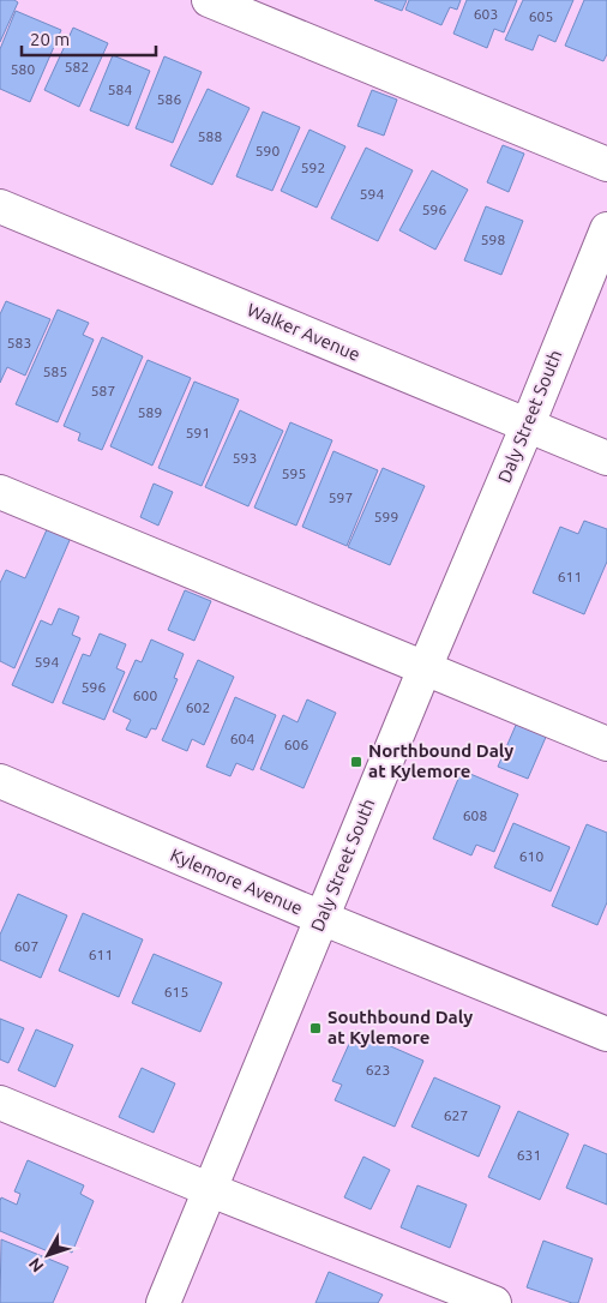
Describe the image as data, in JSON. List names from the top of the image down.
{
  "streets": {
    "street": ["Walker Avenue", "Daly Street South", "Kylemore Avenue"]
  },
  "crossings": [
    ["Walker Avenue", "Daly Street South"],
    ["Daly Street South", "Kylemore Avenue"]
  ],
  "places": {
    "transit": ["Northbound Daly at Kylemore", "Southbound Daly at Kylemore"]
  },
  "house_numbers": [
    "603",
    "605",
    "582",
    "580",
    "584",
    "586",
    "588",
    "590",
    "592",
    "594",
    "596",
    "598",
    "583",
    "585",
    "587",
    "589",
    "591",
    "593",
    "595",
    "597",
    "599",
    "611",
    "594",
    "596",
    "600",
    "602",
    "604",
    "606",
    "608",
    "610",
    "607",
    "611",
    "615",
    "623",
    "627",
    "631"
  ],
  "scale_bar": "20 m",
  "north": "bottom left"
}
